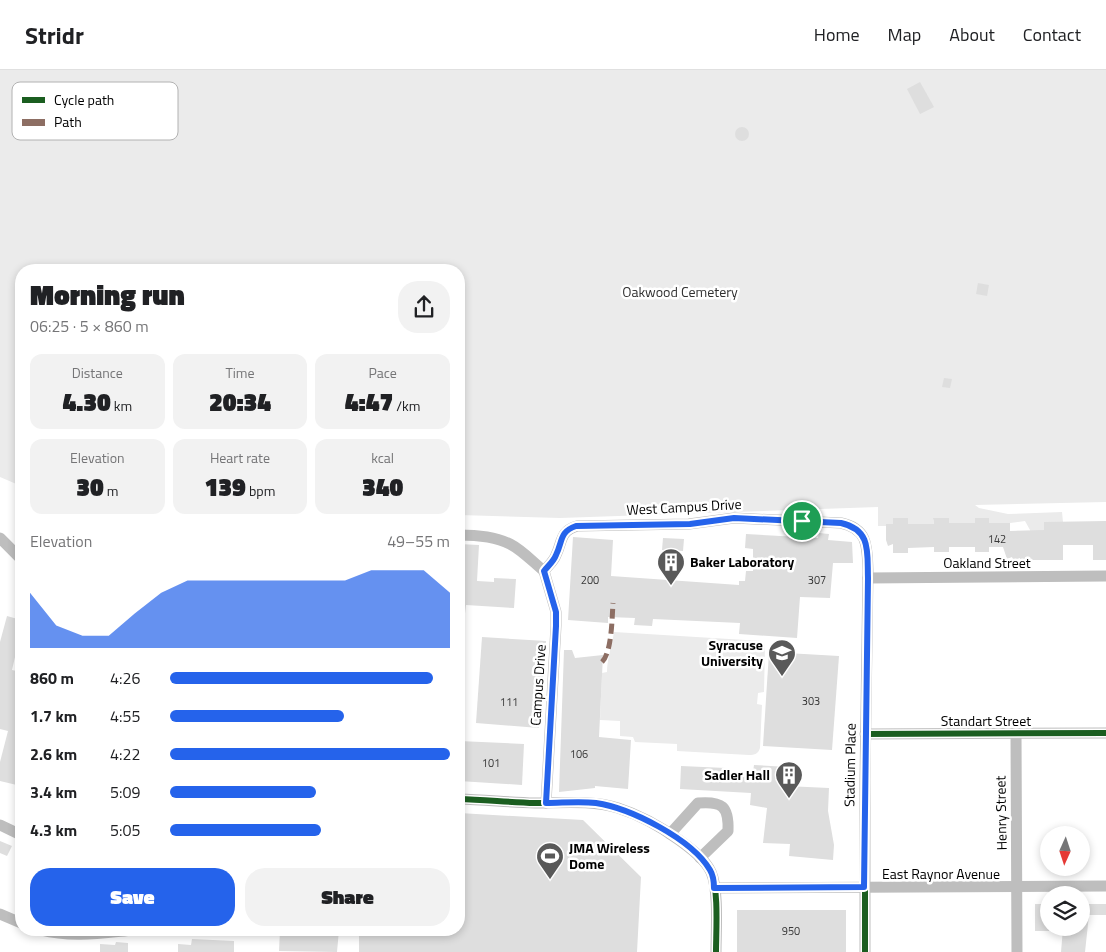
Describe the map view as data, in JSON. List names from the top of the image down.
{
  "streets": {
    "street": [
      "West Campus Drive",
      "Oakland Street",
      "Campus Drive",
      "Standart Street",
      "Stadium Place",
      "Henry Street",
      "East Raynor Avenue"
    ]
  },
  "crossings": [
    ["West Campus Drive", "Oakland Street"],
    ["West Campus Drive", "Campus Drive"],
    ["West Campus Drive", "Stadium Place"],
    ["Oakland Street", "Stadium Place"],
    ["Standart Street", "Stadium Place"],
    ["Standart Street", "Henry Street"],
    ["Stadium Place", "East Raynor Avenue"],
    ["Henry Street", "East Raynor Avenue"]
  ],
  "parks": ["Oakwood Cemetery"],
  "places": {
    "building": ["Baker Laboratory", "Sadler Hall"],
    "school or university": ["Syracuse University"],
    "sports": ["JMA Wireless Dome"]
  },
  "house_numbers": [
    "142",
    "200",
    "307",
    "303",
    "111",
    "106",
    "101",
    "950"
  ],
  "legend": ["Cycle path", "Path"],
  "north": "bottom",
  "page": {
    "header": "Stridr",
    "nav": [
      "Home",
      "Map",
      "About",
      "Contact"
    ],
    "heading": ["Morning run", "06:25 · 5 × 860 m"],
    "stats": [
      ["Distance", "4.30 km"],
      ["Time", "20:34"],
      ["Pace", "4:47 /km"],
      ["Elevation", "30 m"],
      ["Heart rate", "139 bpm"],
      ["kcal", "340"]
    ],
    "chart": ["Elevation", "49–55 m"],
    "list": [
      {
        "name": "860 m",
        "note": "4:26"
      },
      {
        "name": "1.7 km",
        "note": "4:55"
      },
      {
        "name": "2.6 km",
        "note": "4:22"
      },
      {
        "name": "3.4 km",
        "note": "5:09"
      },
      {
        "name": "4.3 km",
        "note": "5:05"
      }
    ],
    "buttons": ["Save", "Share"]
  }
}
